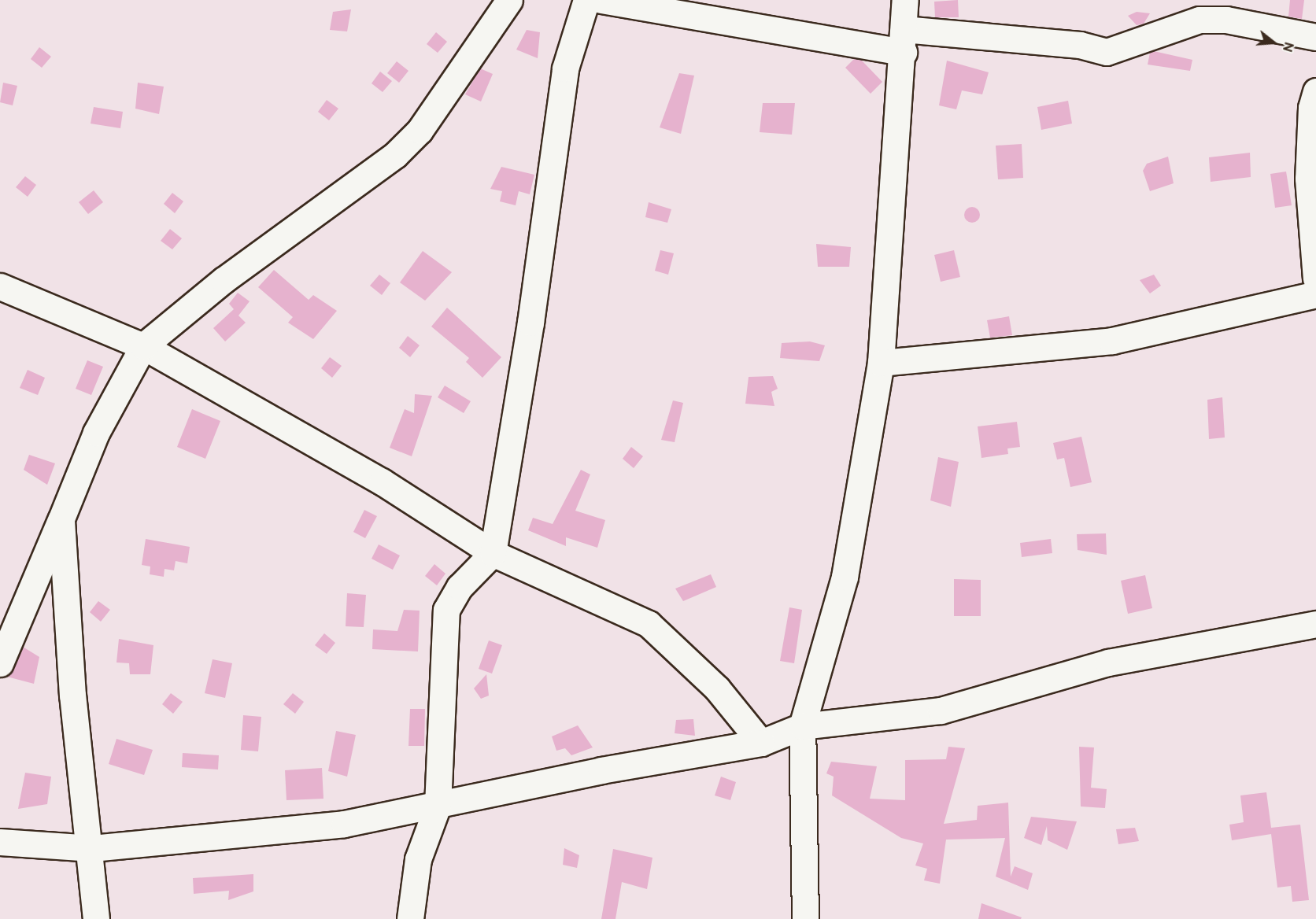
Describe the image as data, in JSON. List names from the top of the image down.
{
  "north": "right"
}
